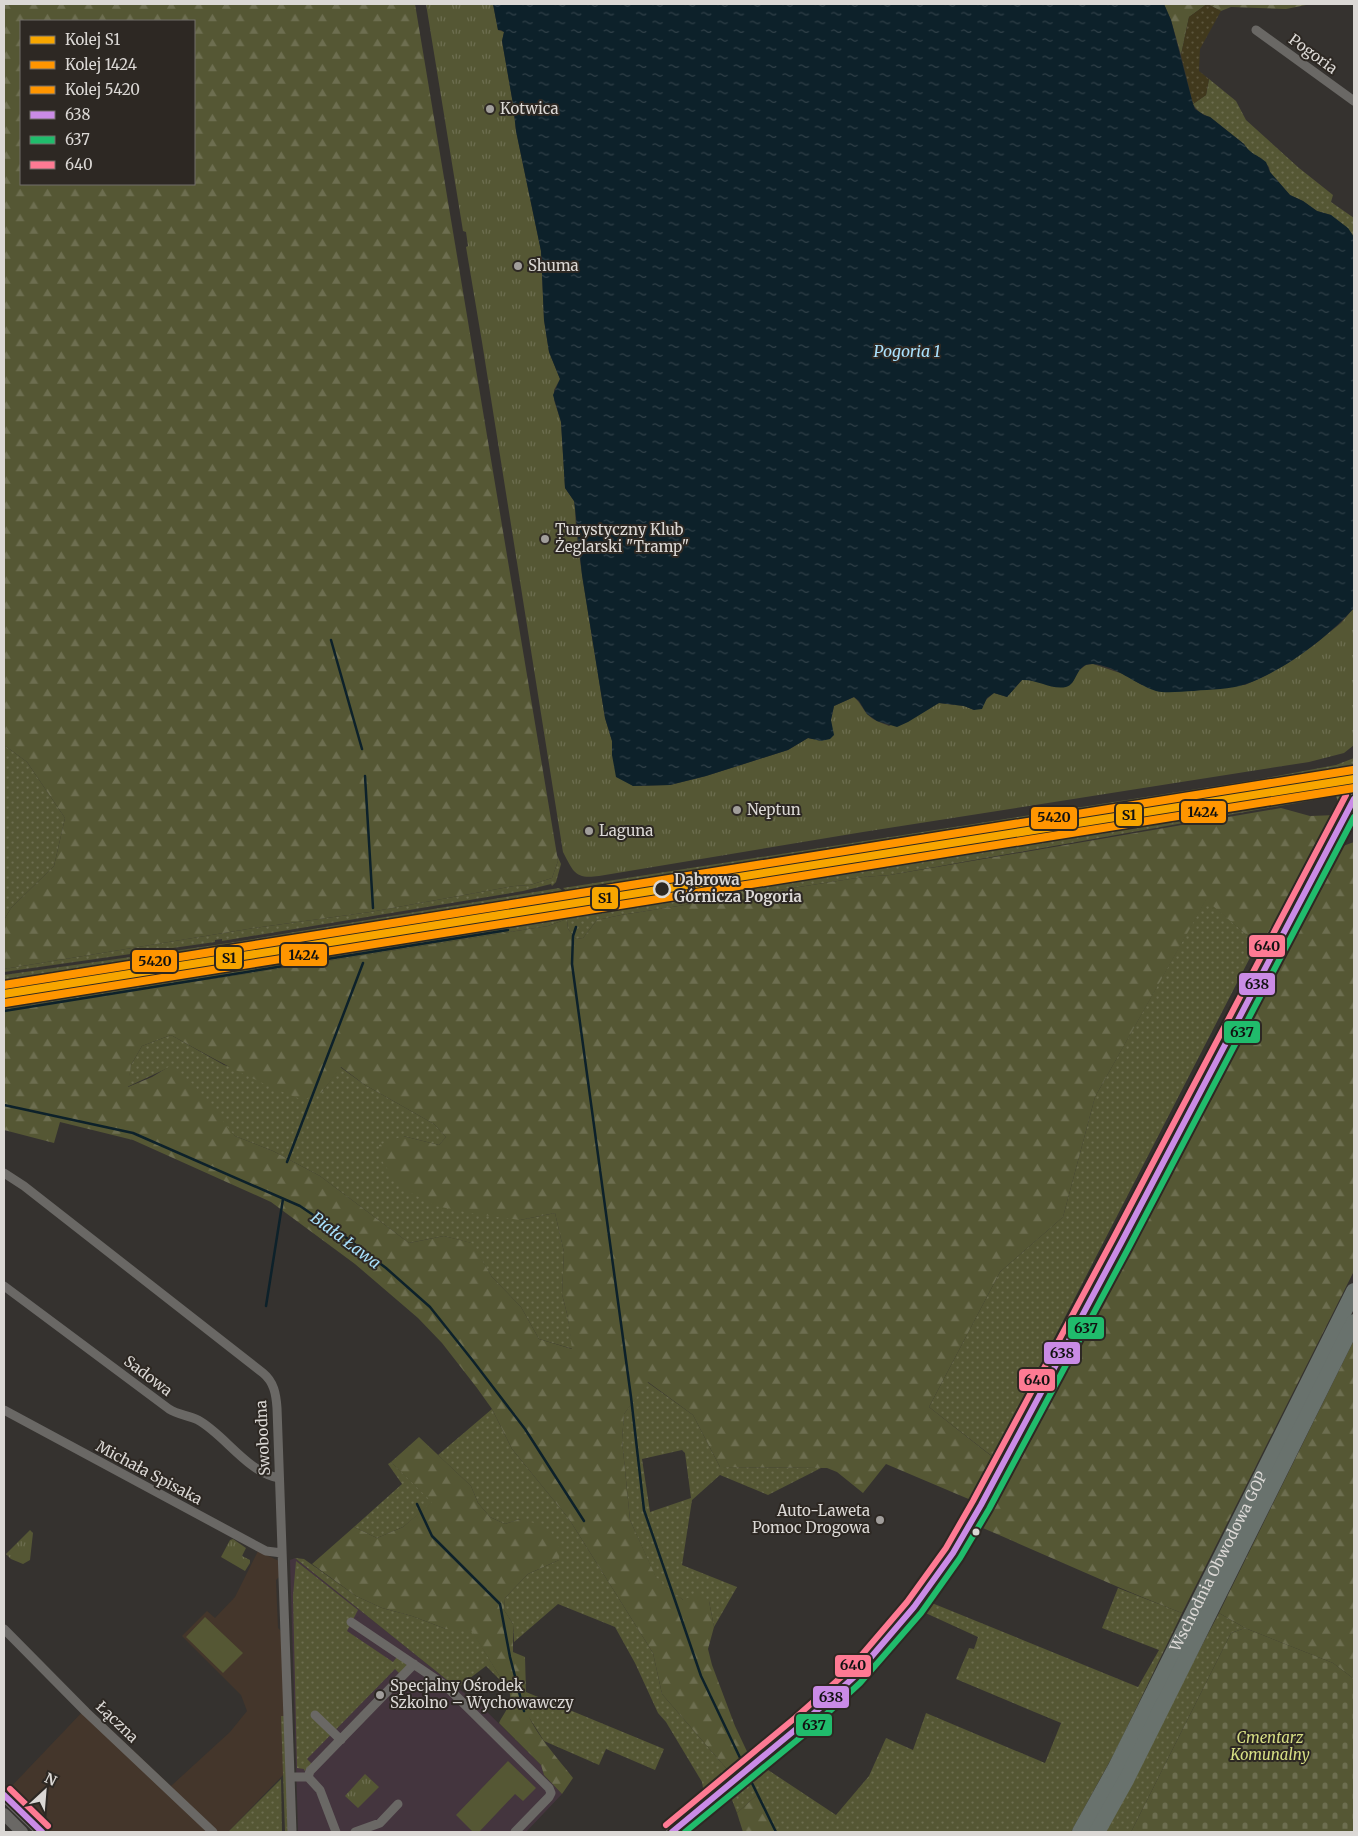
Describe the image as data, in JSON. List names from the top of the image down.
{
  "streets": {
    "highway": ["Wschodnia Obwodowa GOP"],
    "street": [
      "Pogoria",
      "Sadowa",
      "Swobodna",
      "Michała Spisaka",
      "Łączna"
    ]
  },
  "crossings": [
    ["Sadowa", "Swobodna"],
    ["Swobodna", "Michała Spisaka"]
  ],
  "water": ["Pogoria 1", "Biała Ława"],
  "parks": ["Cmentarz Komunalny"],
  "places": [
    "Kotwica",
    "Shuma",
    "Turystyczny Klub Żeglarski \"Tramp\"",
    "Neptun",
    "Laguna",
    "Dąbrowa Górnicza Pogoria",
    "Auto-Laweta Pomoc Drogowa",
    "Specjalny Ośrodek Szkolno – Wychowawczy"
  ],
  "lines": [
    "rail line 5420",
    "rail line S1",
    "rail line 1424",
    "transit line 640",
    "transit line 638",
    "transit line 637"
  ],
  "legend": [
    "Kolej S1",
    "Kolej 1424",
    "Kolej 5420",
    "638",
    "637",
    "640"
  ],
  "north": "top right"
}
